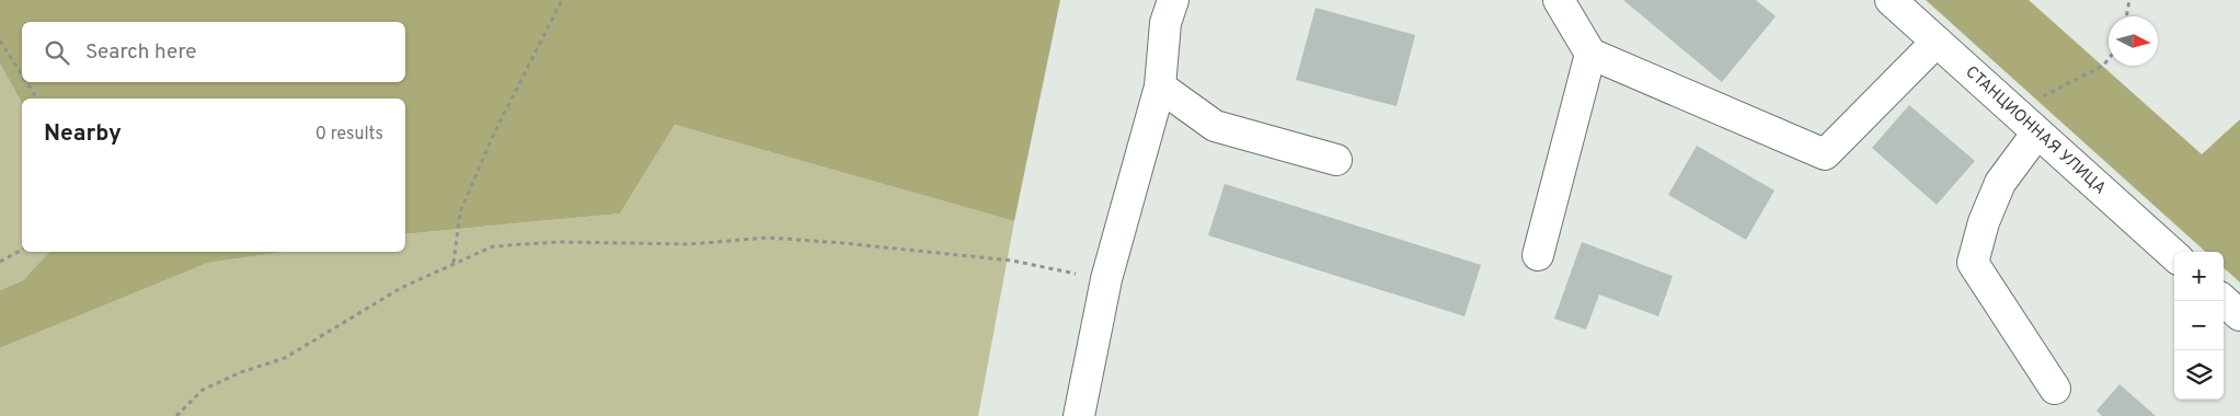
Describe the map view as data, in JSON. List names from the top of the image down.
{
  "streets": {
    "street": ["СТАНЦИОННАЯ УЛИЦА"]
  },
  "north": "right",
  "page": {
    "search": "Search here",
    "heading": ["Nearby", "0 results"],
    "map_buttons": ["+", "−"]
  }
}
